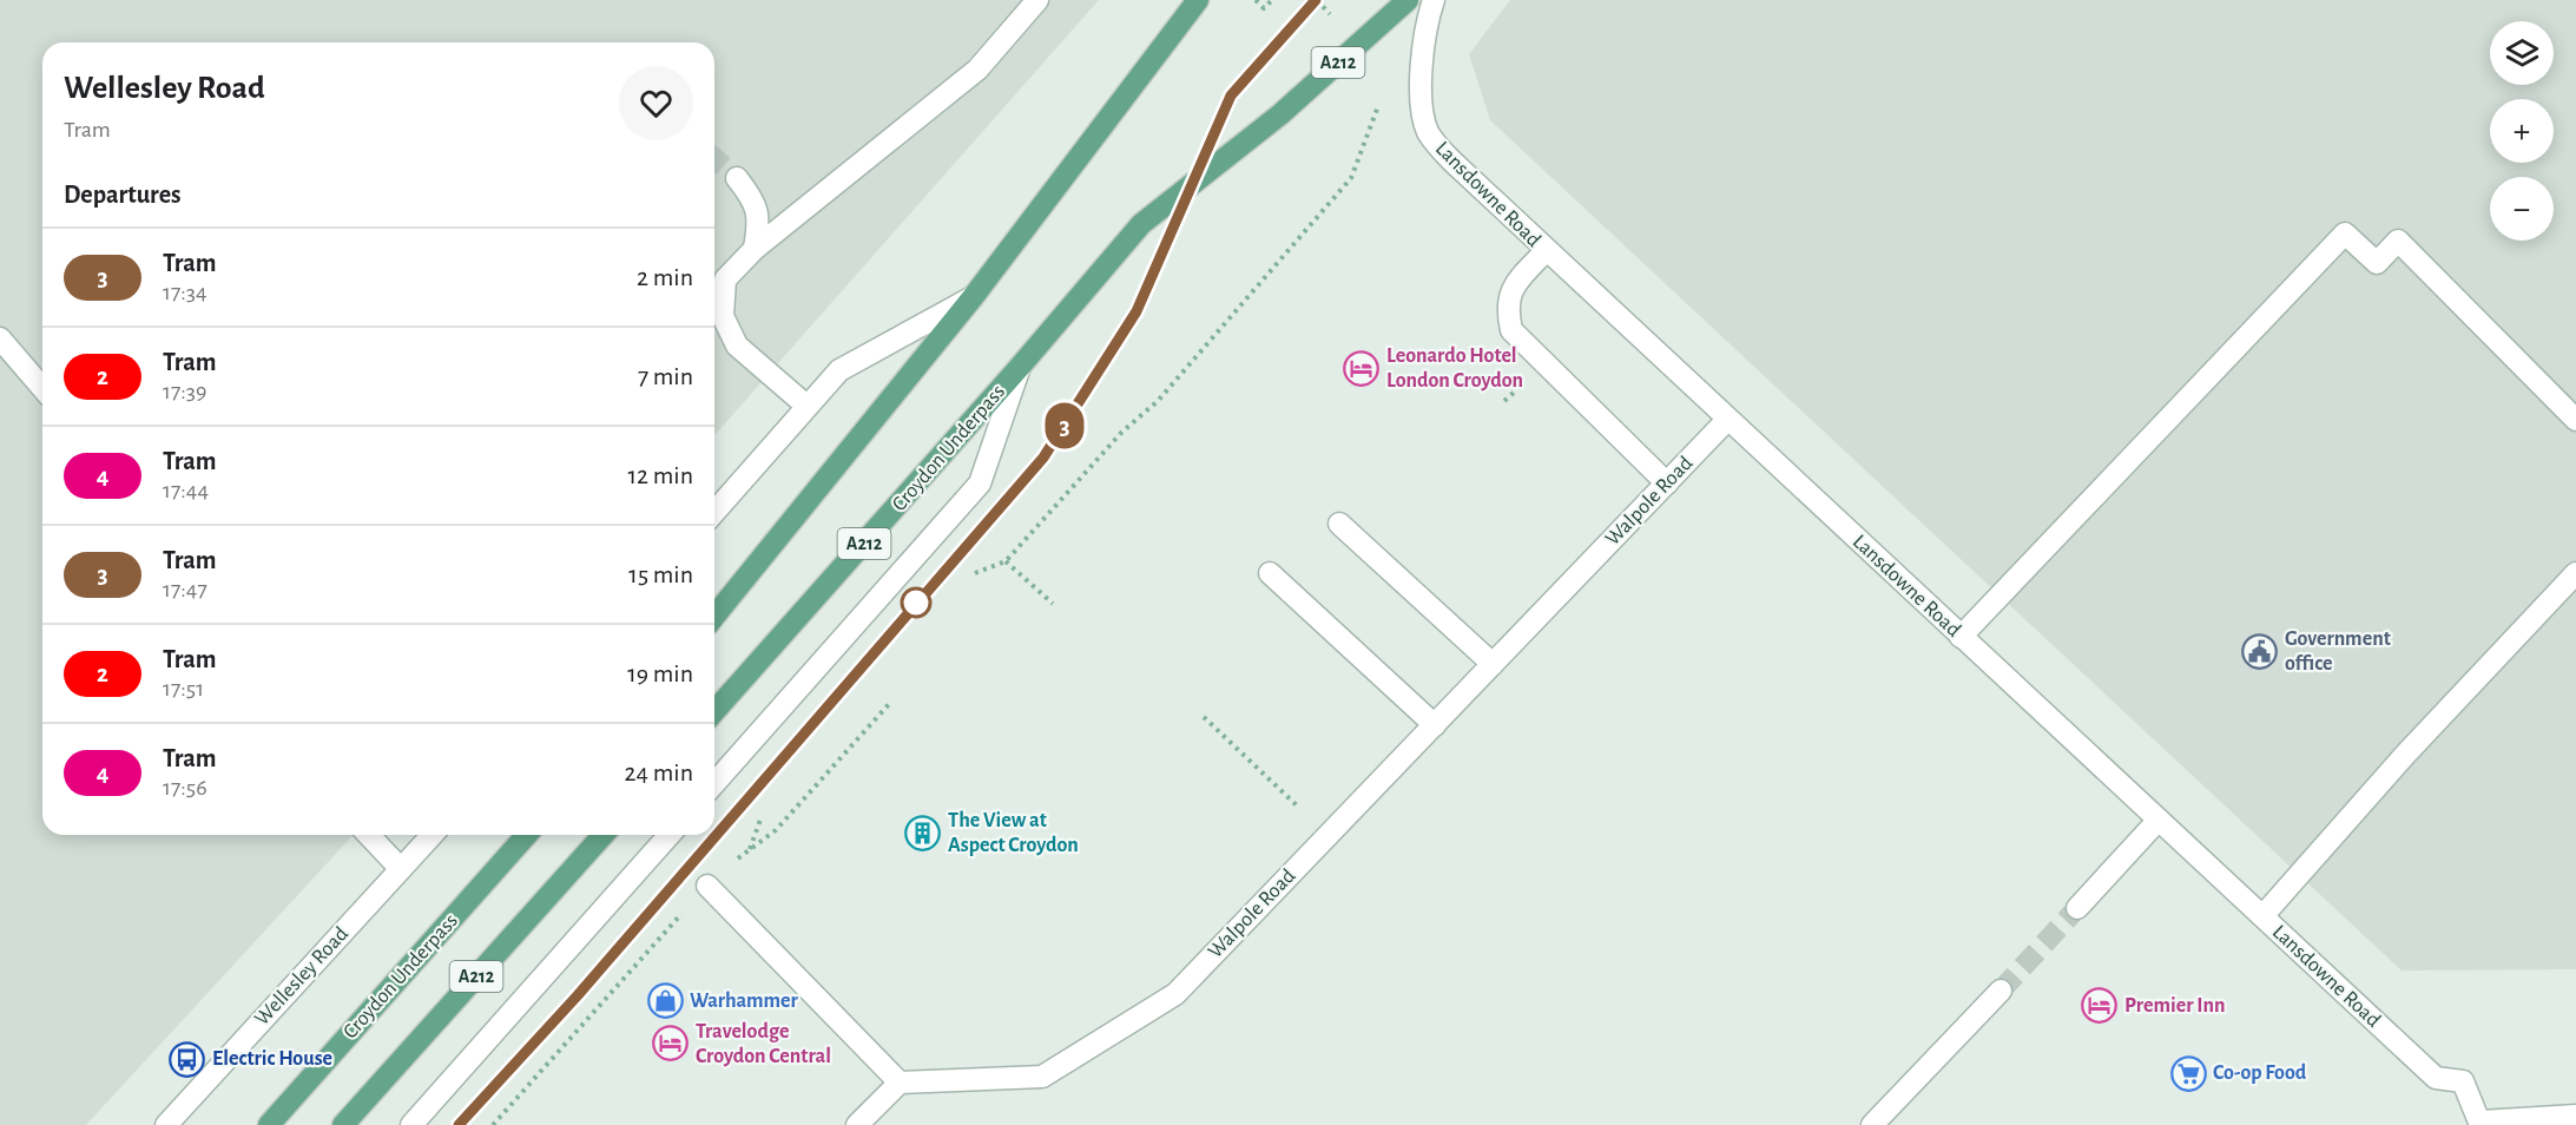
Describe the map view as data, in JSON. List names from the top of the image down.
{
  "streets": {
    "main road": ["A212", "Croydon Underpass"],
    "street": ["Lansdowne Road", "Walpole Road", "Wellesley Road"]
  },
  "crossings": [
    ["A212", "Croydon Underpass"],
    ["Lansdowne Road", "Walpole Road"]
  ],
  "places": {
    "hotel": ["Leonardo Hotel London Croydon", "Premier Inn", "Travelodge Croydon Central"],
    "public building": ["Government office"],
    "building": ["The View at Aspect Croydon"],
    "shop": ["Warhammer"],
    "bus stop": ["Electric House"],
    "supermarket": ["Co-op Food"]
  },
  "lines": ["tram line 3"],
  "page": {
    "on_map": "3",
    "map_buttons": ["+", "−"],
    "heading": [
      ["Wellesley Road", "Tram"],
      "Departures"
    ],
    "list": [
      {
        "mark": "3",
        "name": "Tram",
        "note": "17:34",
        "value": "2 min"
      },
      {
        "mark": "2",
        "name": "Tram",
        "note": "17:39",
        "value": "7 min"
      },
      {
        "mark": "4",
        "name": "Tram",
        "note": "17:44",
        "value": "12 min"
      },
      {
        "mark": "3",
        "name": "Tram",
        "note": "17:47",
        "value": "15 min"
      },
      {
        "mark": "2",
        "name": "Tram",
        "note": "17:51",
        "value": "19 min"
      },
      {
        "mark": "4",
        "name": "Tram",
        "note": "17:56",
        "value": "24 min"
      }
    ]
  }
}
